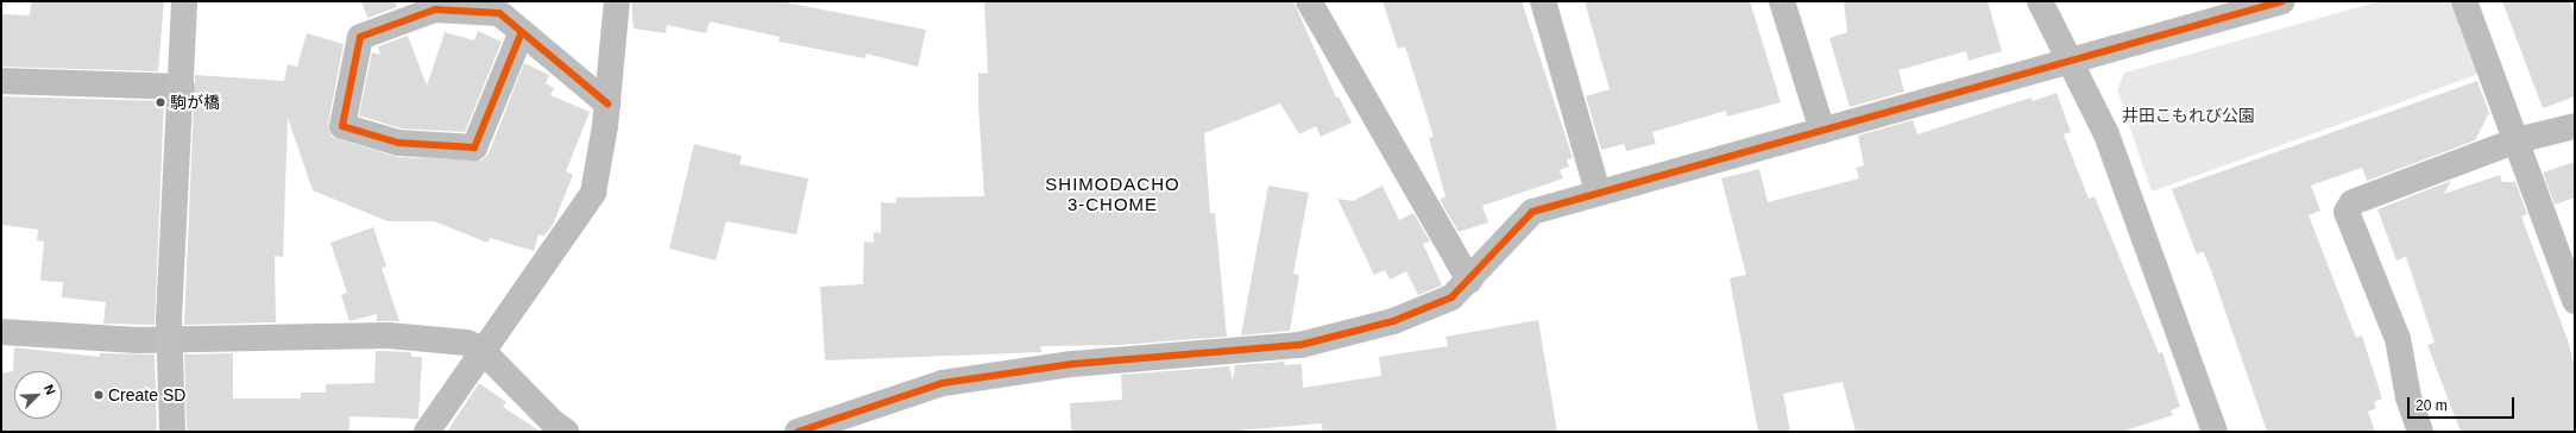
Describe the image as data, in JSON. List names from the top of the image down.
{
  "districts": ["SHIMODACHO 3-CHOME"],
  "parks": ["井田こもれび公園"],
  "places": ["駒が橋", "Create SD"],
  "scale_bar": "20 m",
  "north": "top right"
}
